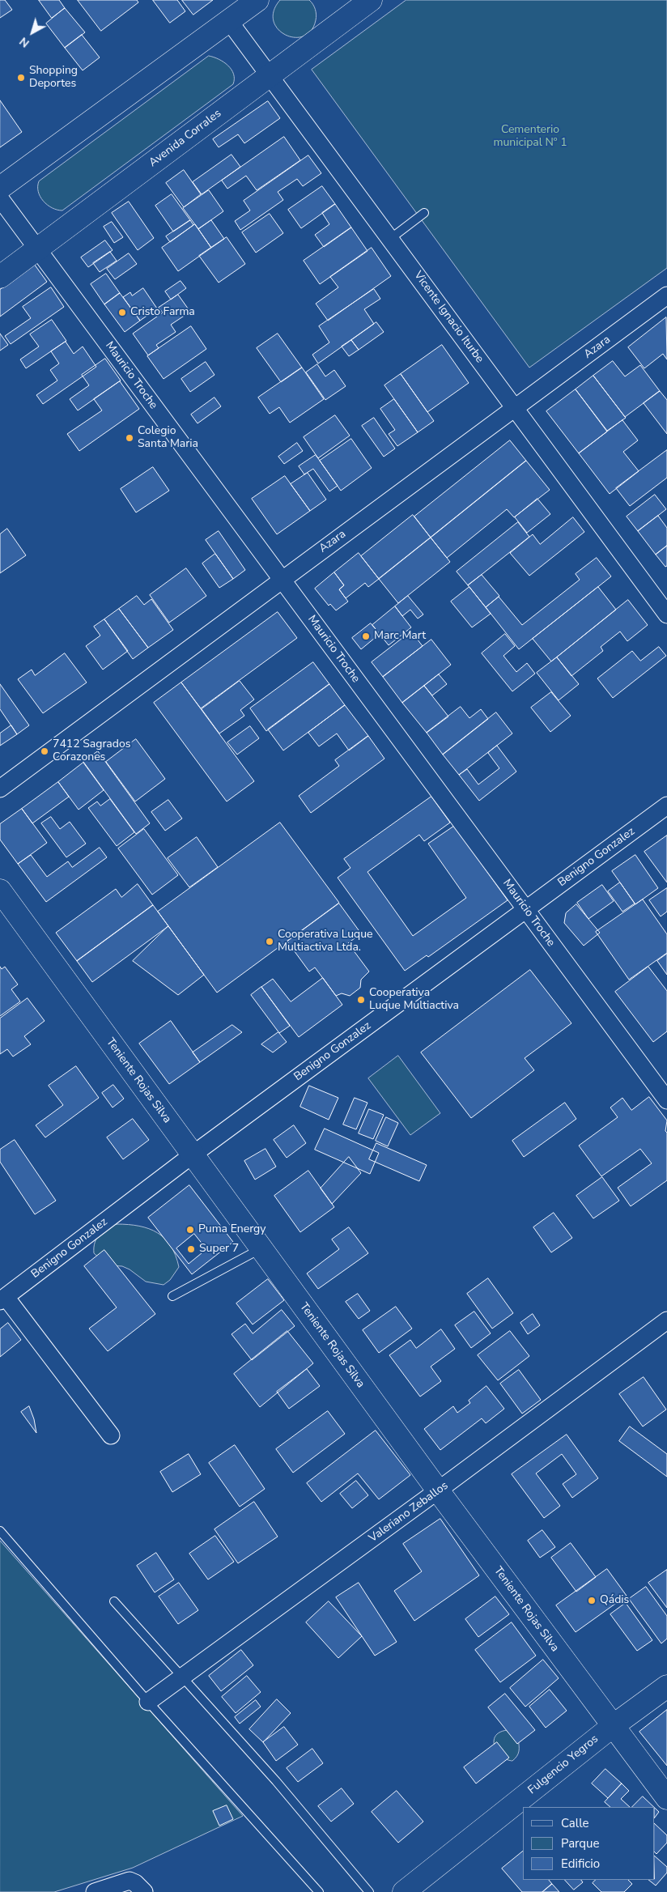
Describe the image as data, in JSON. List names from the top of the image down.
{
  "streets": {
    "main road": ["Avenida Corrales", "Teniente Rojas Silva", "Fulgencio Yegros"],
    "street": [
      "Vicente Ignacio Iturbe",
      "Azara",
      "Mauricio Troche",
      "Benigno Gonzalez",
      "Valeriano Zeballos"
    ]
  },
  "crossings": [
    ["Avenida Corrales", "Vicente Ignacio Iturbe"],
    ["Avenida Corrales", "Mauricio Troche"],
    ["Vicente Ignacio Iturbe", "Azara"],
    ["Azara", "Mauricio Troche"],
    ["Mauricio Troche", "Benigno Gonzalez"],
    ["Benigno Gonzalez", "Teniente Rojas Silva"],
    ["Teniente Rojas Silva", "Valeriano Zeballos"],
    ["Teniente Rojas Silva", "Fulgencio Yegros"]
  ],
  "parks": ["Cementerio municipal Nº 1"],
  "places": [
    "Shopping Deportes",
    "Cristo Farma",
    "Colegio Santa Maria",
    "Marc Mart",
    "7412 Sagrados Corazones",
    "Cooperativa Luque Multiactiva Ltda.",
    "Cooperativa Luque Multiactiva",
    "Puma Energy",
    "Super 7",
    "Qádis"
  ],
  "legend": ["Calle", "Parque", "Edificio"],
  "north": "bottom left"
}
